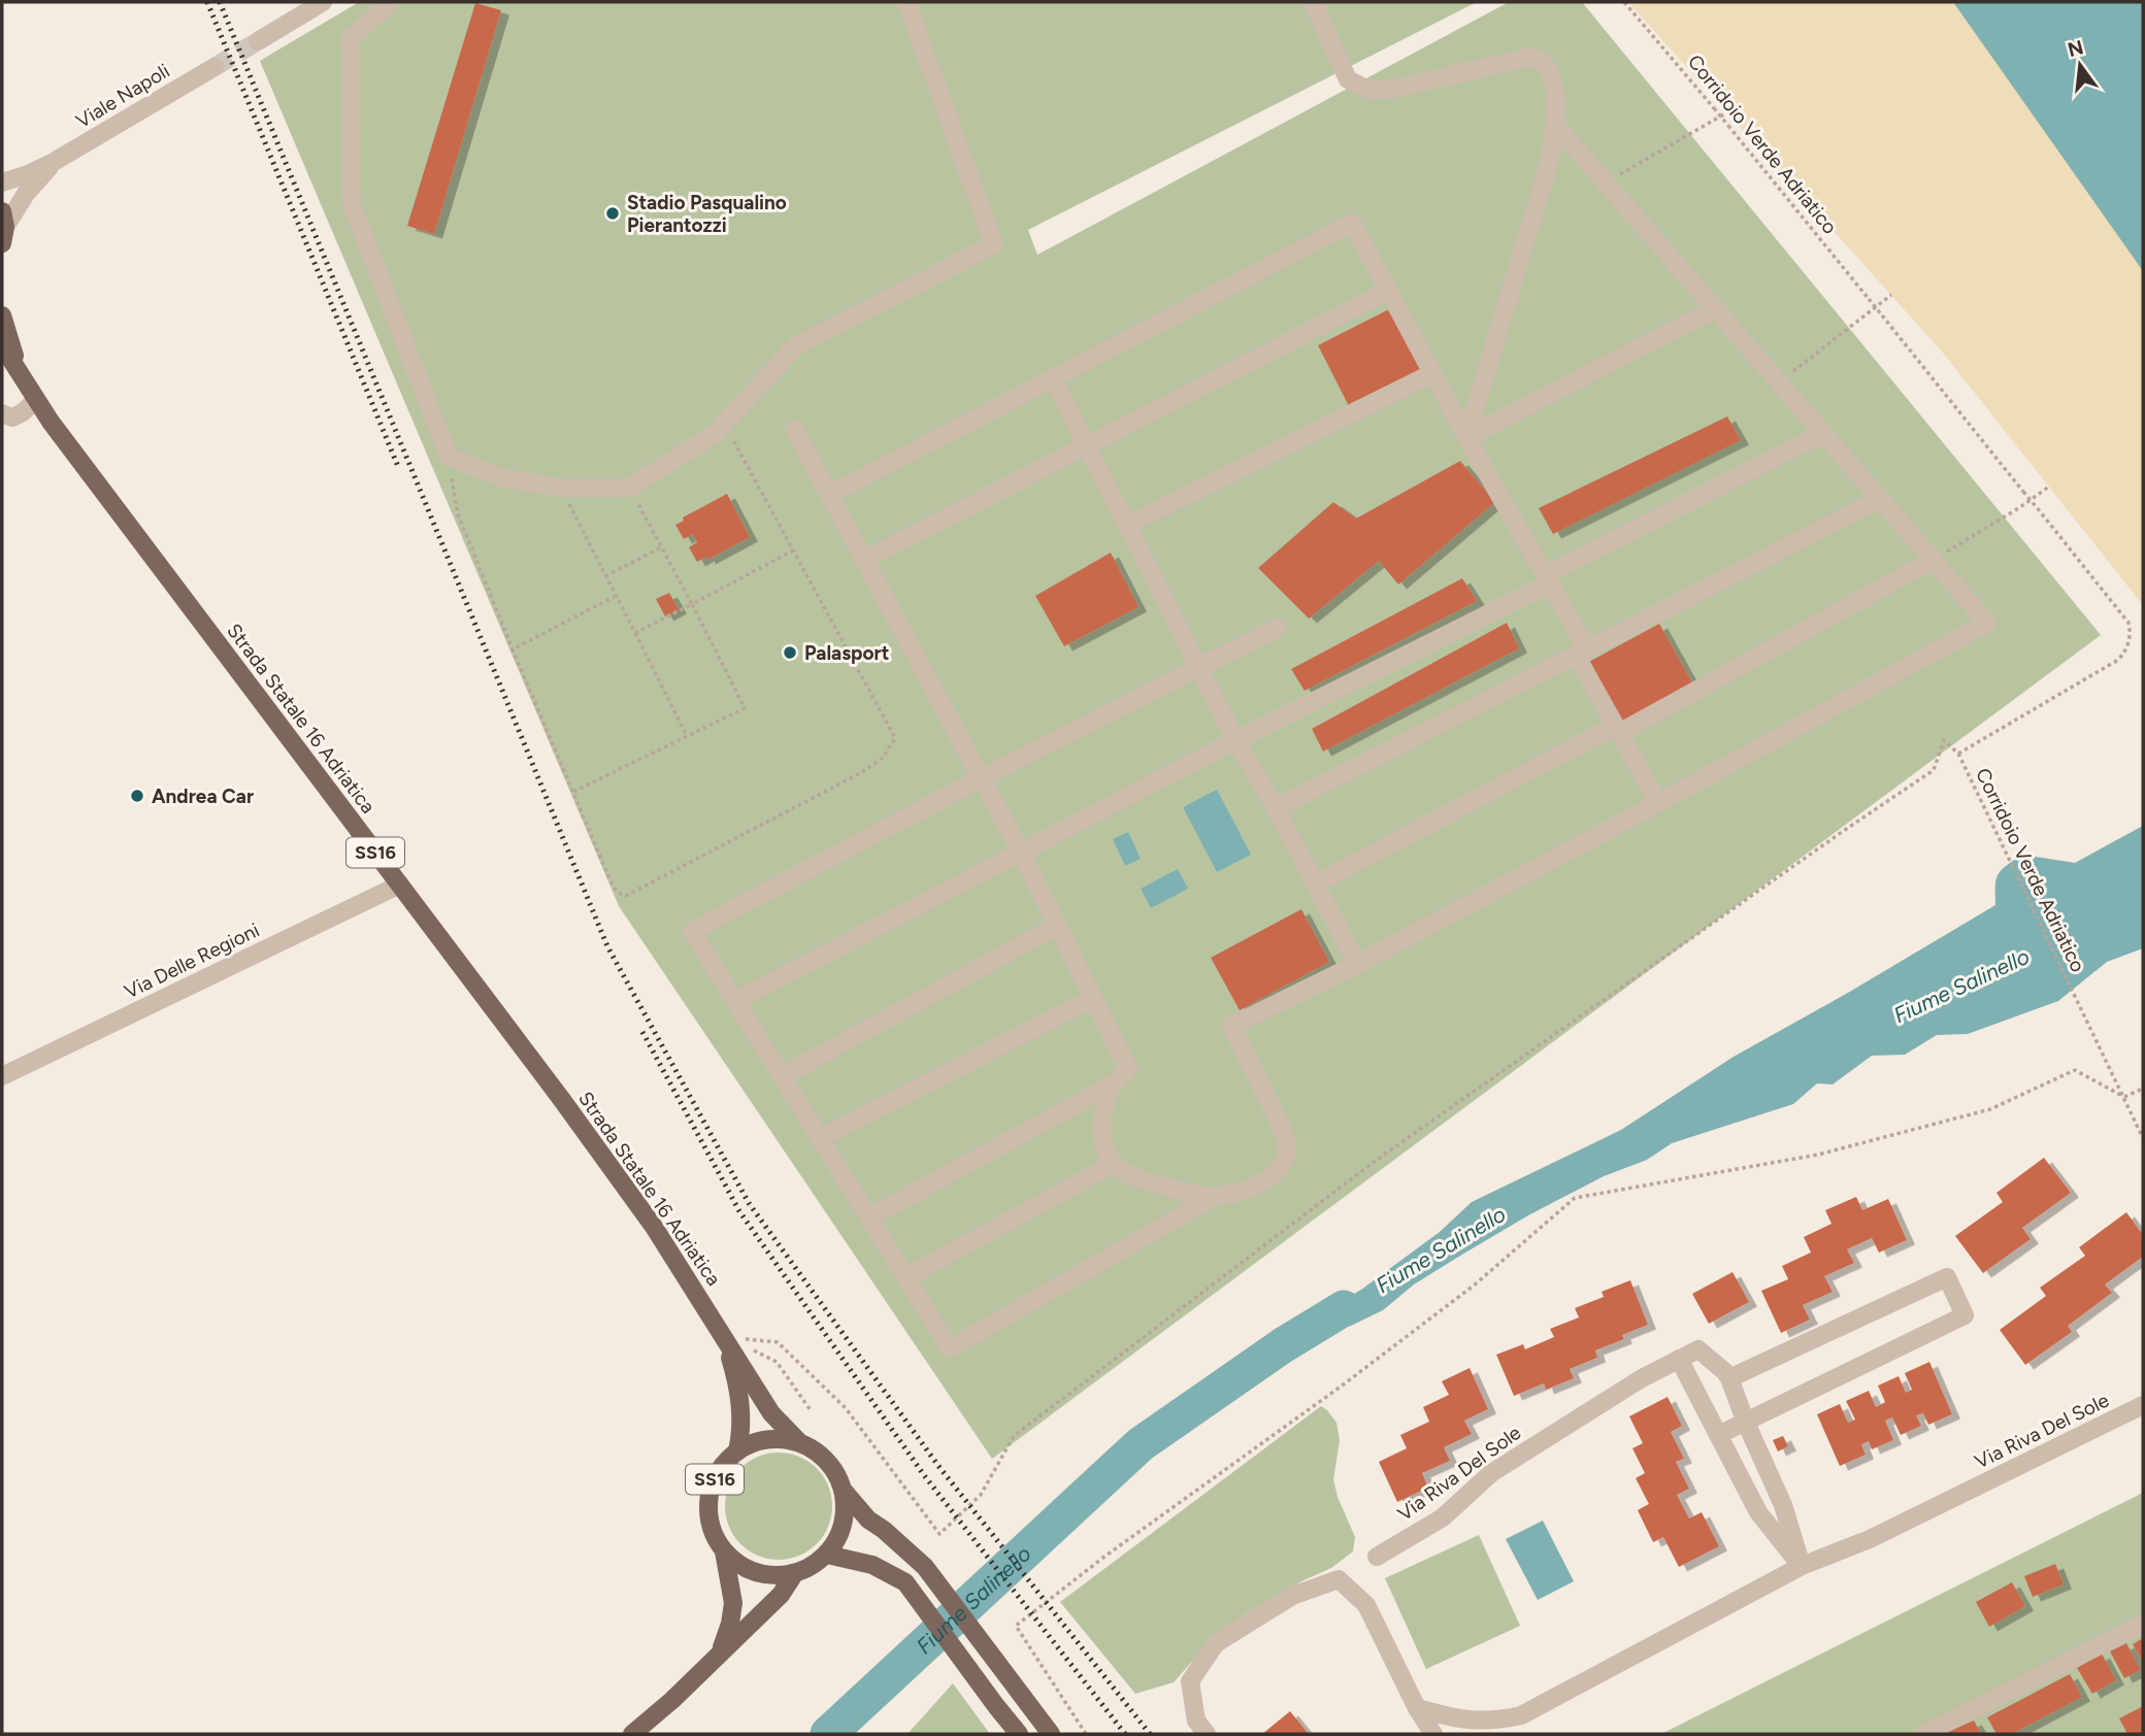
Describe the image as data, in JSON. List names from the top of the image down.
{
  "streets": {
    "main road": ["Strada Statale 16 Adriatica", "SS16"],
    "street": ["Viale Napoli", "Via Delle Regioni", "Via Riva Del Sole"],
    "path": ["Corridoio Verde Adriatico"]
  },
  "crossings": [
    ["Strada Statale 16 Adriatica", "SS16"],
    ["Strada Statale 16 Adriatica", "Via Delle Regioni"]
  ],
  "water": ["Fiume Salinello"],
  "places": ["Stadio Pasqualino Pierantozzi", "Palasport", "Andrea Car"],
  "north": "top"
}
